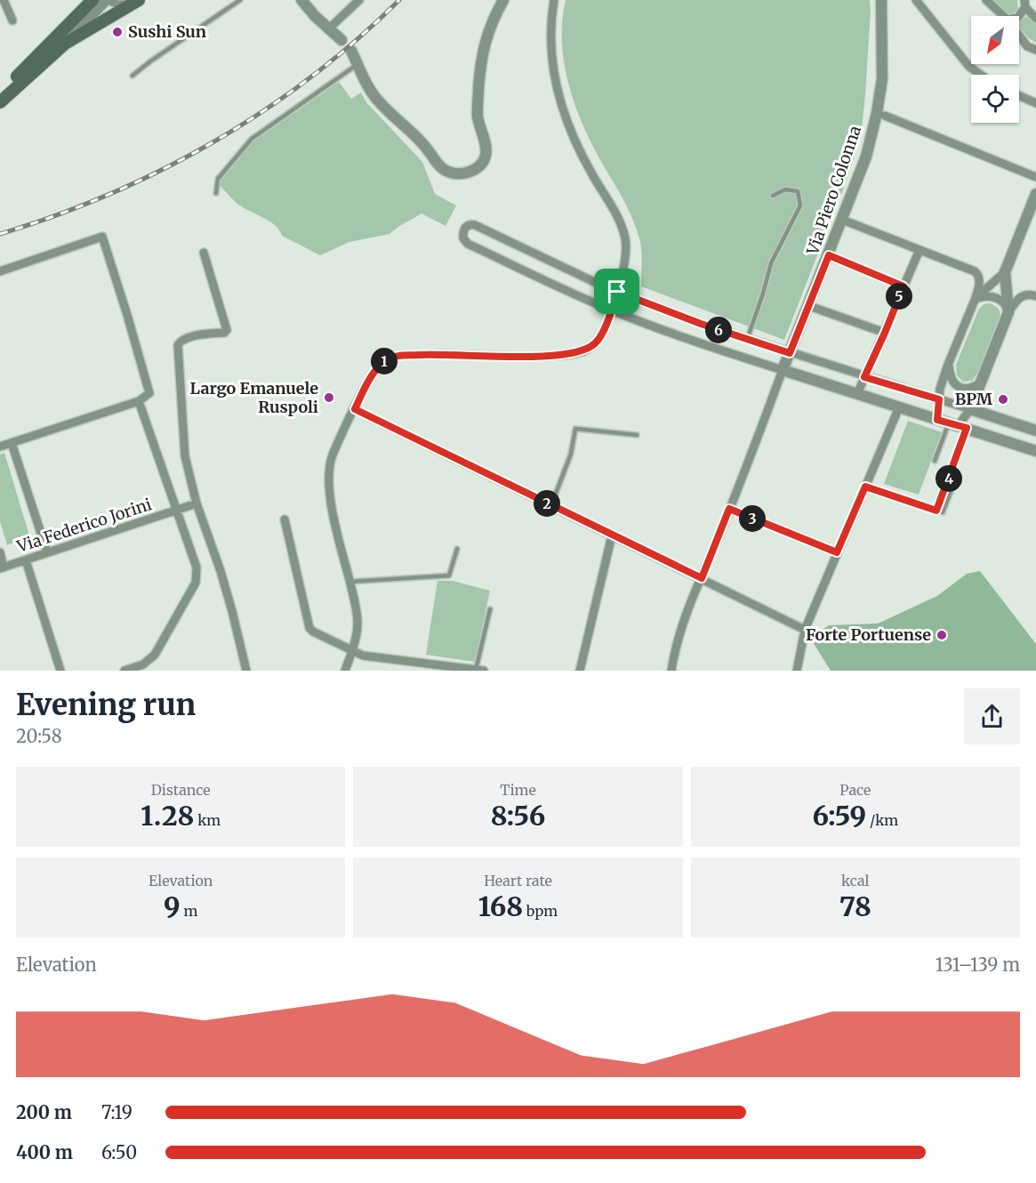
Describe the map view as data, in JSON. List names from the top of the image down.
{
  "streets": {
    "street": ["Via Piero Colonna", "Via Federico Jorini"]
  },
  "places": [
    "Sushi Sun",
    "Largo Emanuele Ruspoli",
    "BPM",
    "Forte Portuense"
  ],
  "north": "bottom left",
  "page": {
    "pins": [
      "5",
      "6",
      "1",
      "4",
      "2",
      "3"
    ],
    "heading": ["Evening run", "20:58"],
    "stats": [
      ["Distance", "1.28 km"],
      ["Time", "8:56"],
      ["Pace", "6:59 /km"],
      ["Elevation", "9 m"],
      ["Heart rate", "168 bpm"],
      ["kcal", "78"]
    ],
    "chart": ["Elevation", "131–139 m"],
    "list": [
      {
        "name": "200 m",
        "note": "7:19"
      },
      {
        "name": "400 m",
        "note": "6:50"
      }
    ]
  }
}
